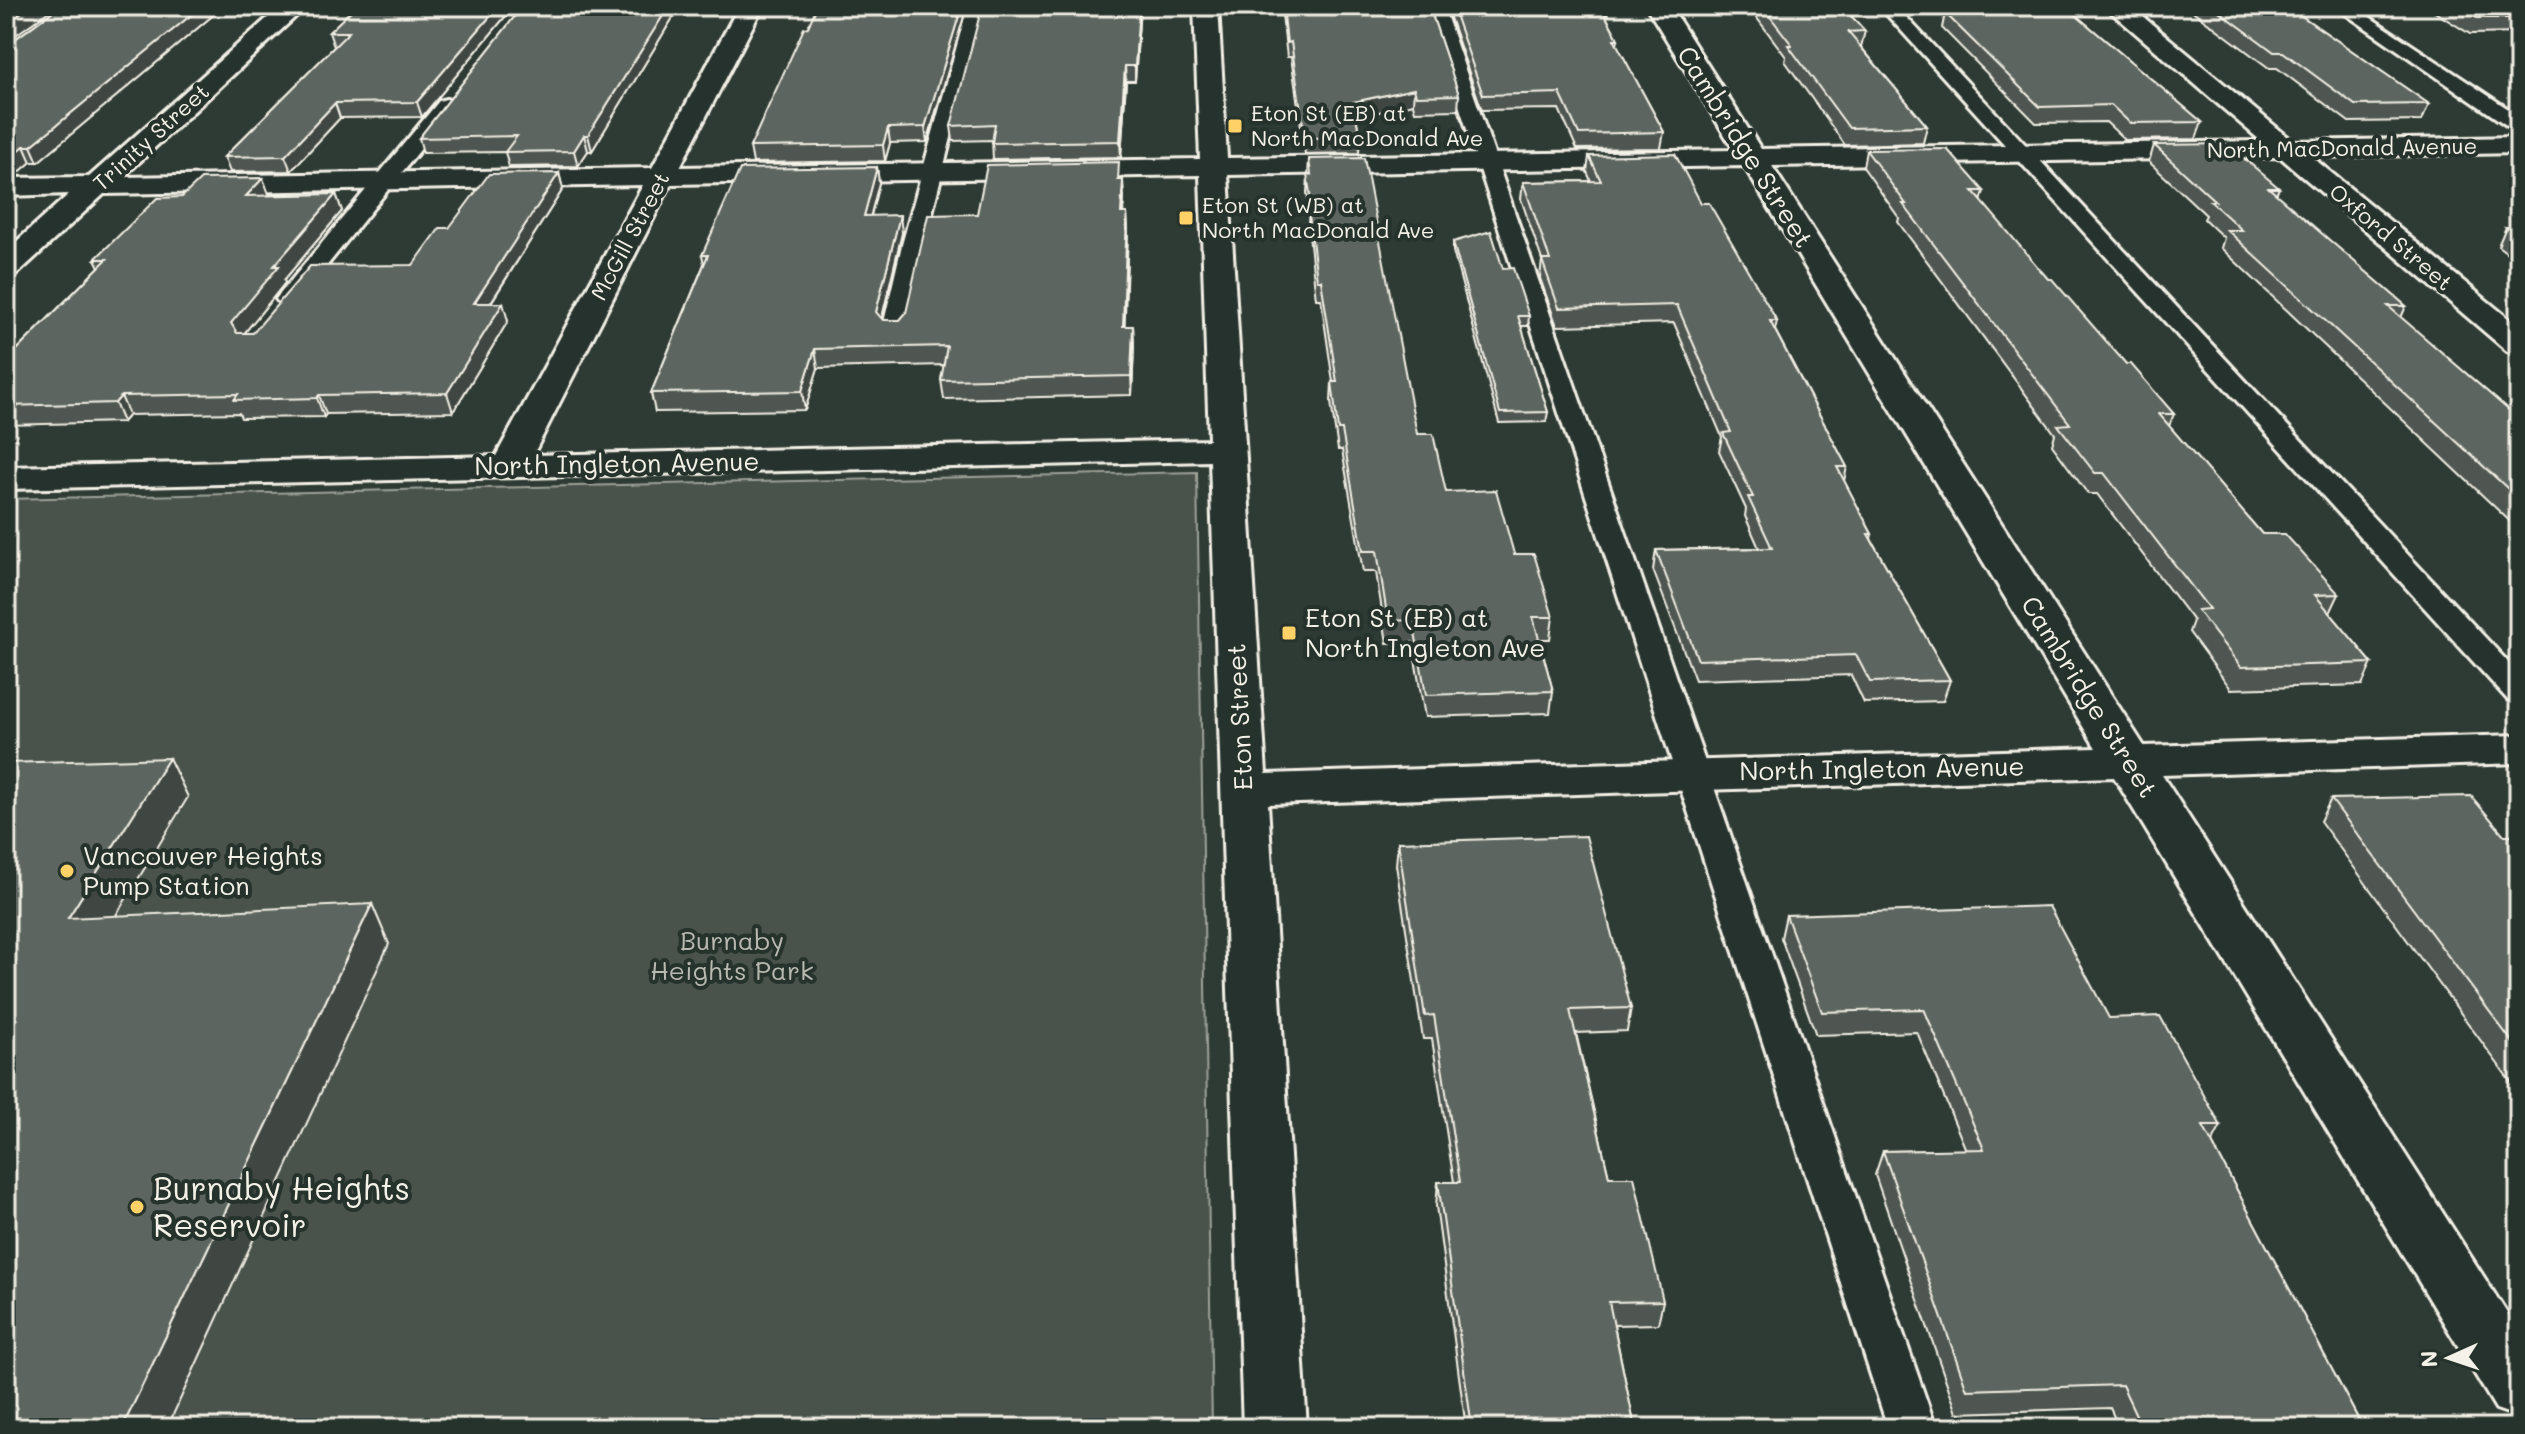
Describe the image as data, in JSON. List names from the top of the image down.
{
  "streets": {
    "street": [
      "Trinity Street",
      "Cambridge Street",
      "North MacDonald Avenue",
      "McGill Street",
      "Oxford Street",
      "North Ingleton Avenue",
      "Eton Street"
    ]
  },
  "crossings": [
    ["Trinity Street", "North MacDonald Avenue"],
    ["Cambridge Street", "North MacDonald Avenue"],
    ["Cambridge Street", "North Ingleton Avenue"],
    ["North MacDonald Avenue", "McGill Street"],
    ["North MacDonald Avenue", "Oxford Street"],
    ["North MacDonald Avenue", "Eton Street"],
    ["McGill Street", "North Ingleton Avenue"],
    ["North Ingleton Avenue", "Eton Street"]
  ],
  "parks": ["Burnaby Heights Park"],
  "places": {
    "transit": ["Eton St (EB) at North MacDonald Ave", "Eton St (WB) at North MacDonald Ave", "Eton St (EB) at North Ingleton Ave"],
    "other": ["Vancouver Heights Pump Station", "Burnaby Heights Reservoir"]
  },
  "north": "left"
}
